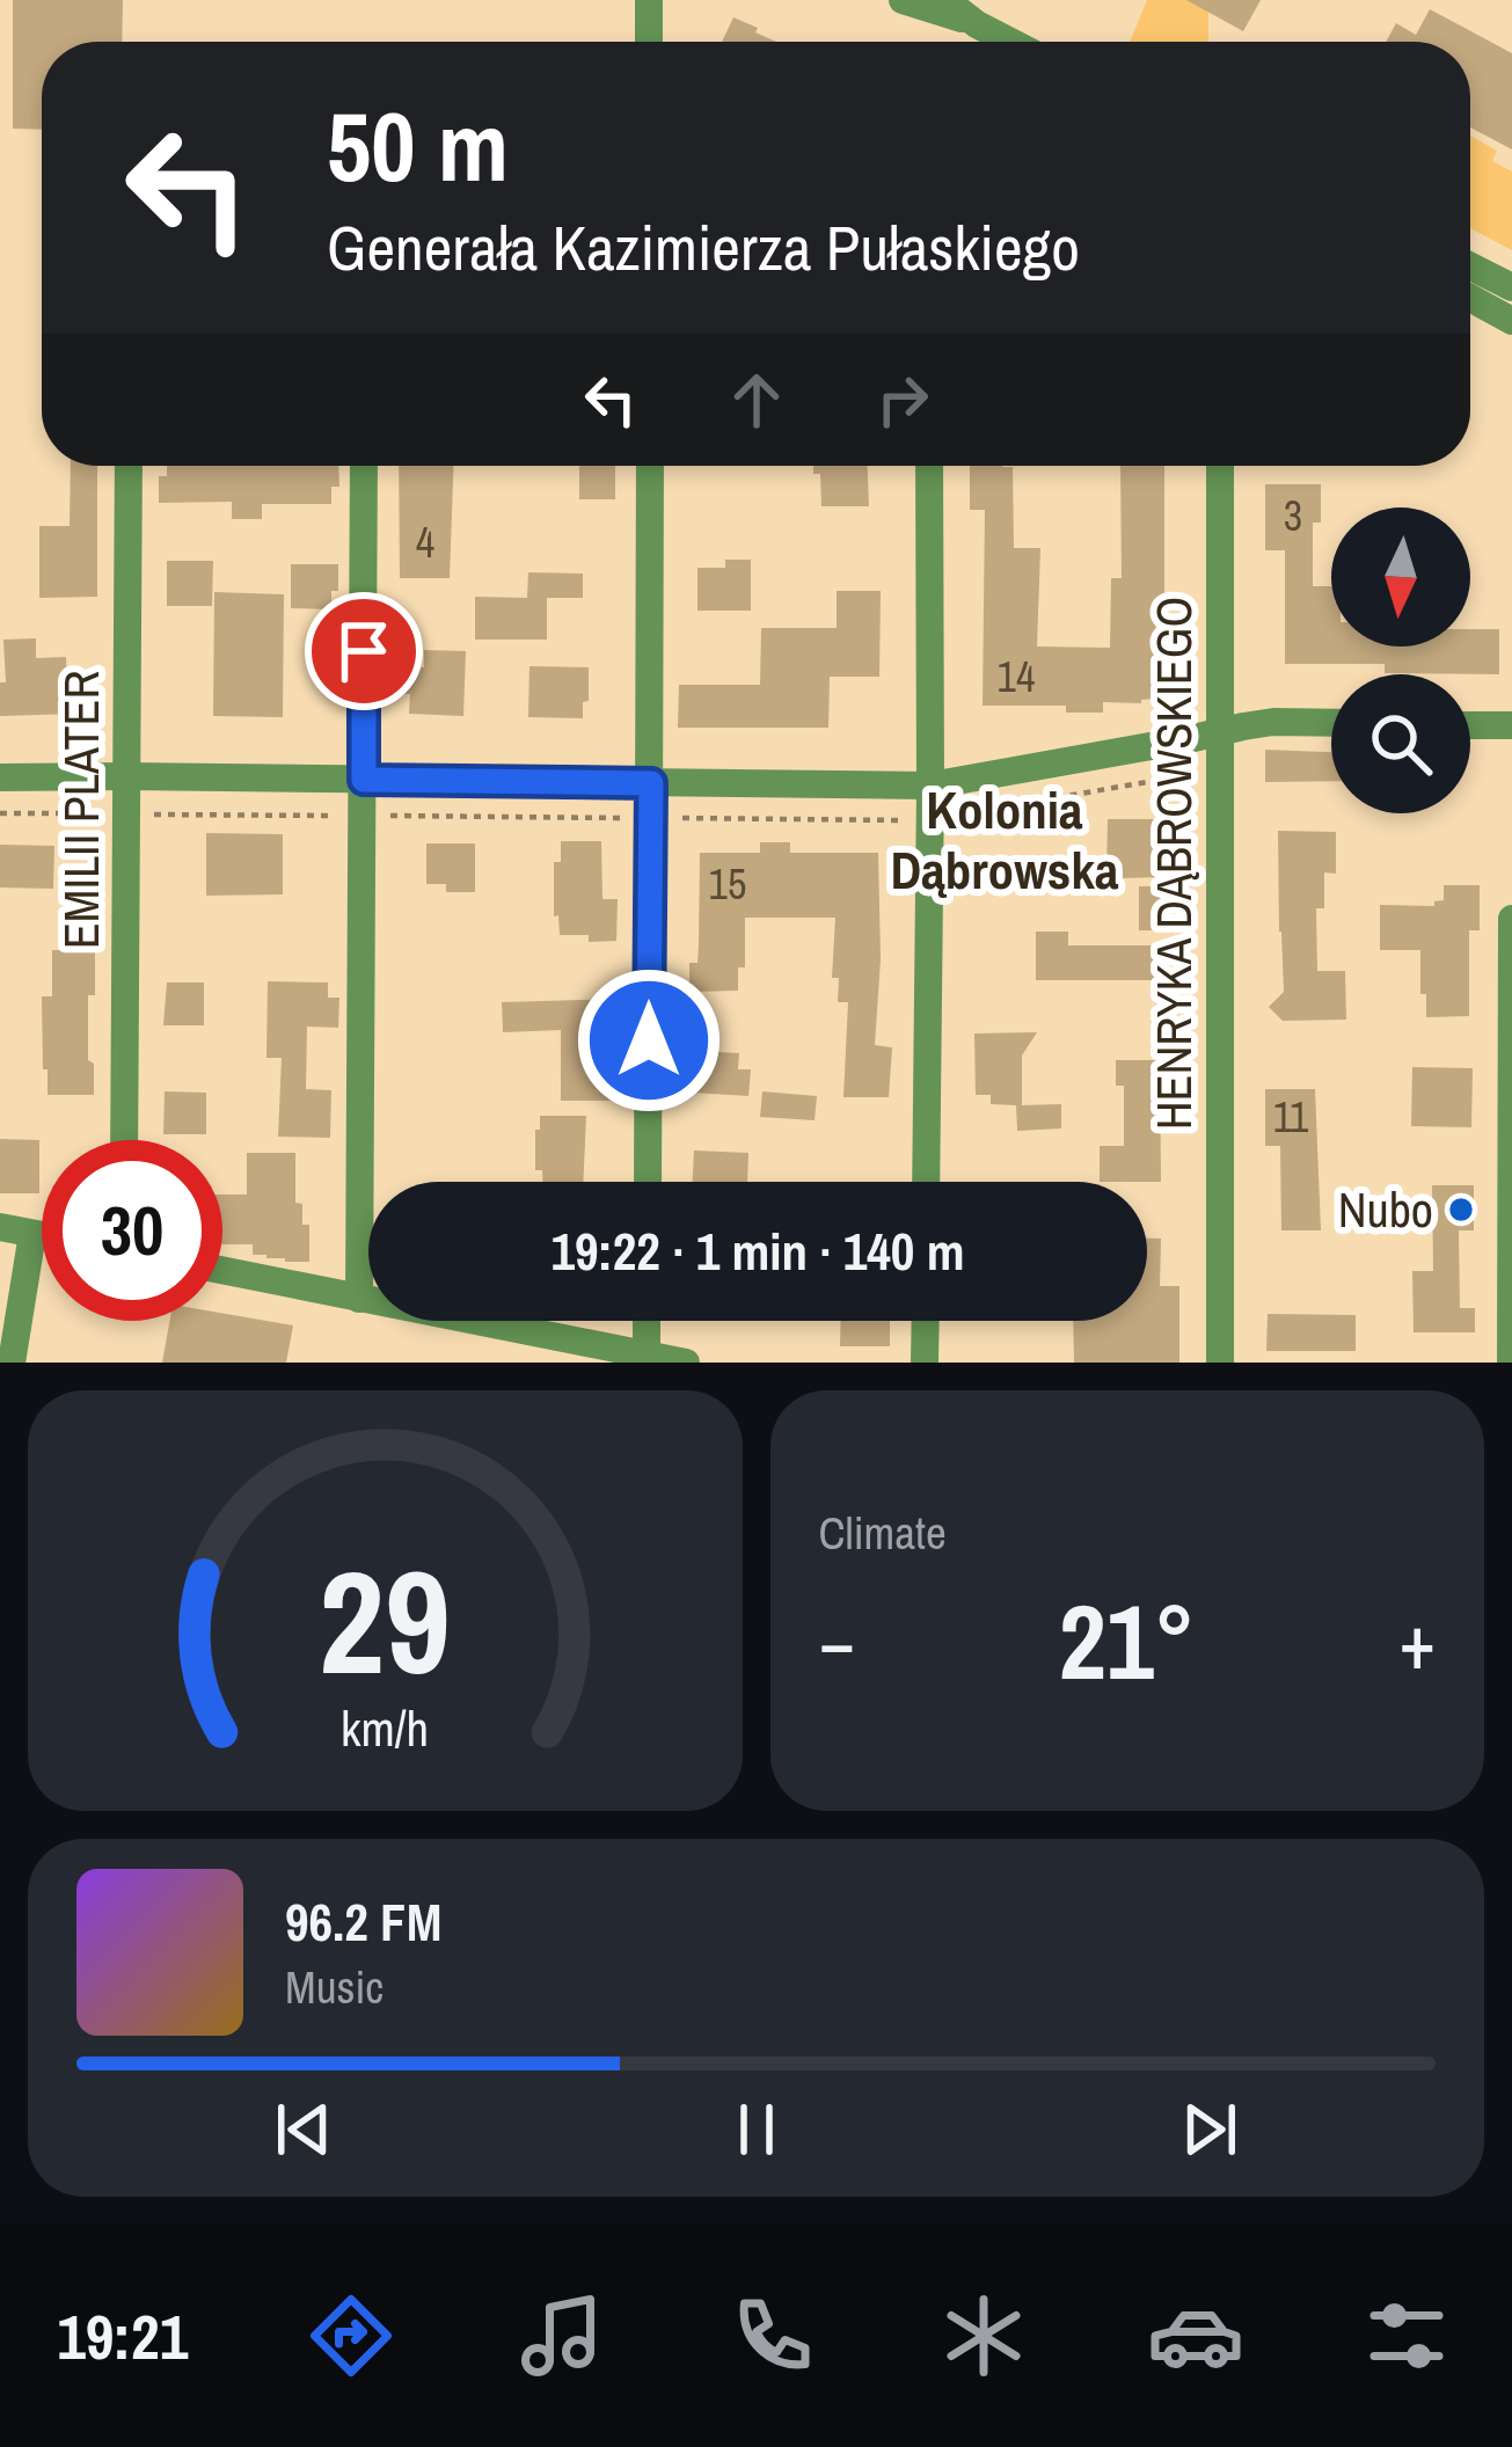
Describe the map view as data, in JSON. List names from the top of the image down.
{
  "streets": {
    "street": ["EMILII PLATER", "HENRYKA DĄBROWSKIEGO"]
  },
  "districts": ["Kolonia Dąbrowska"],
  "places": ["Nubo"],
  "house_numbers": [
    "3",
    "4",
    "14",
    "15",
    "11"
  ],
  "north": "bottom",
  "page": {
    "turn": ["50 m", "Generała Kazimierza Pułaskiego"],
    "limit": "30",
    "trip": "19:22 · 1 min · 140 m",
    "tile": "Climate",
    "heat": ["−", "21°", "+"],
    "song": ["96.2 FM", "Music"],
    "tabs": "19:21",
    "gauge": ["29", "km/h"]
  }
}
